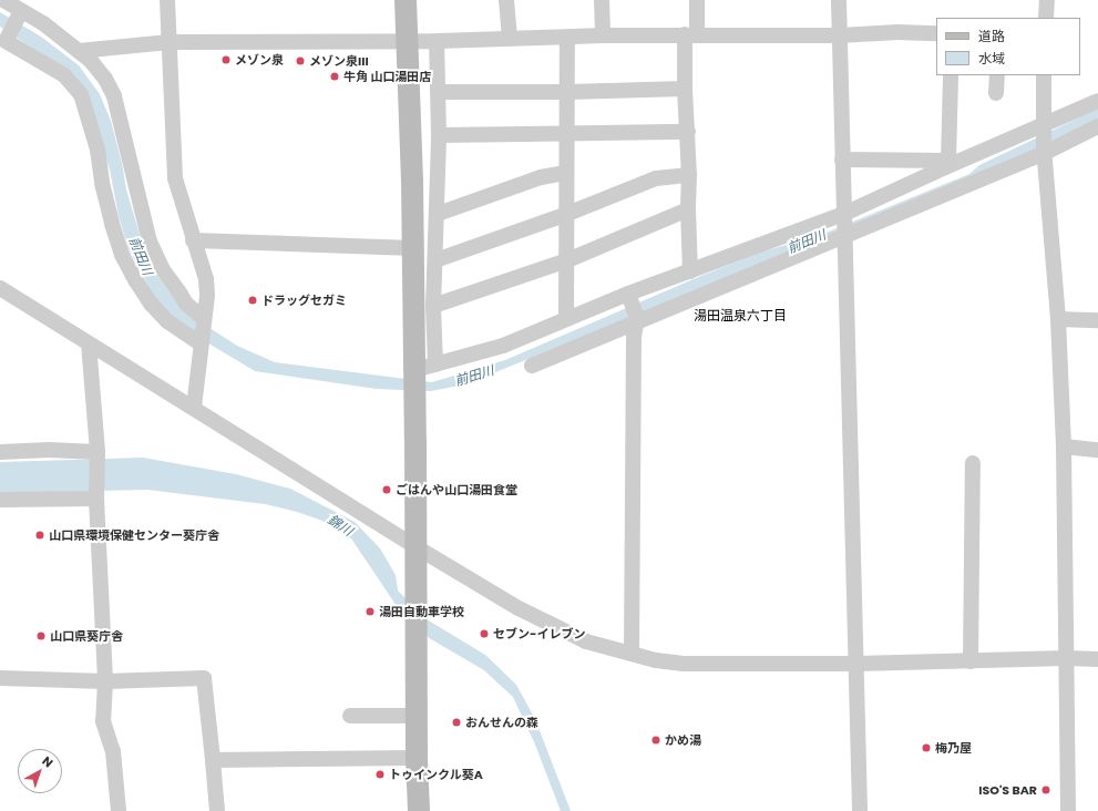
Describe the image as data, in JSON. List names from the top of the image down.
{
  "districts": ["湯田温泉六丁目"],
  "water": ["前田川", "錦川"],
  "places": [
    "メゾン泉",
    "メゾン泉III",
    "牛角 山口湯田店",
    "ドラッグセガミ",
    "ごはんや山口湯田食堂",
    "山口県環境保健センター葵庁舎",
    "湯田自動車学校",
    "セブン-イレブン",
    "山口県葵庁舎",
    "おんせんの森",
    "かめ湯",
    "梅乃屋",
    "トゥインクル葵A",
    "ISO'S BAR"
  ],
  "legend": ["道路", "水域"],
  "north": "top right"
}
